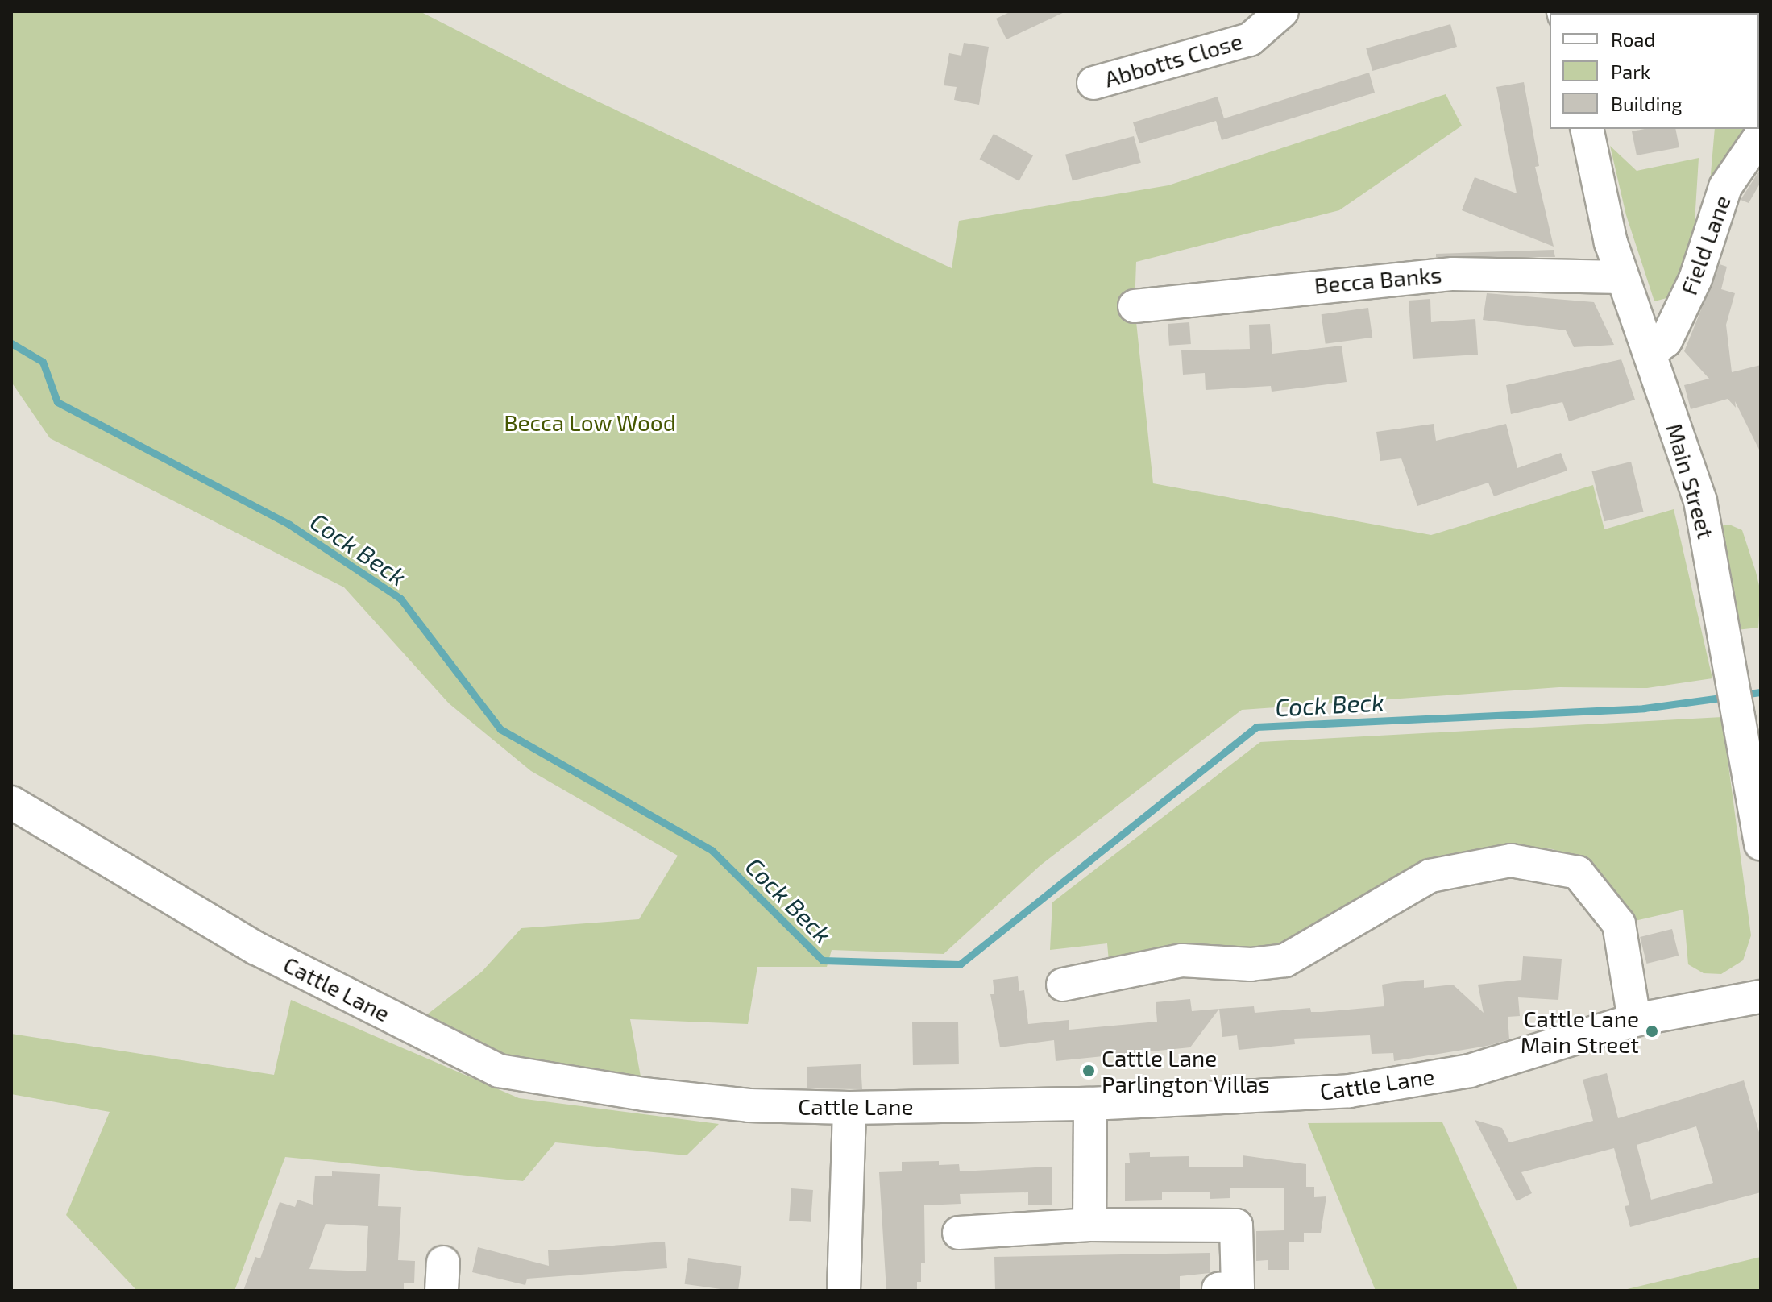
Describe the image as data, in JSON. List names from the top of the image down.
{
  "streets": {
    "street": [
      "Abbotts Close",
      "Field Lane",
      "Becca Banks",
      "Main Street",
      "Cattle Lane"
    ]
  },
  "crossings": [
    ["Field Lane", "Main Street"],
    ["Becca Banks", "Main Street"]
  ],
  "water": ["Cock Beck"],
  "parks": ["Becca Low Wood"],
  "places": ["Cattle Lane Main Street", "Cattle Lane Parlington Villas"],
  "legend": ["Road", "Park", "Building"]
}
